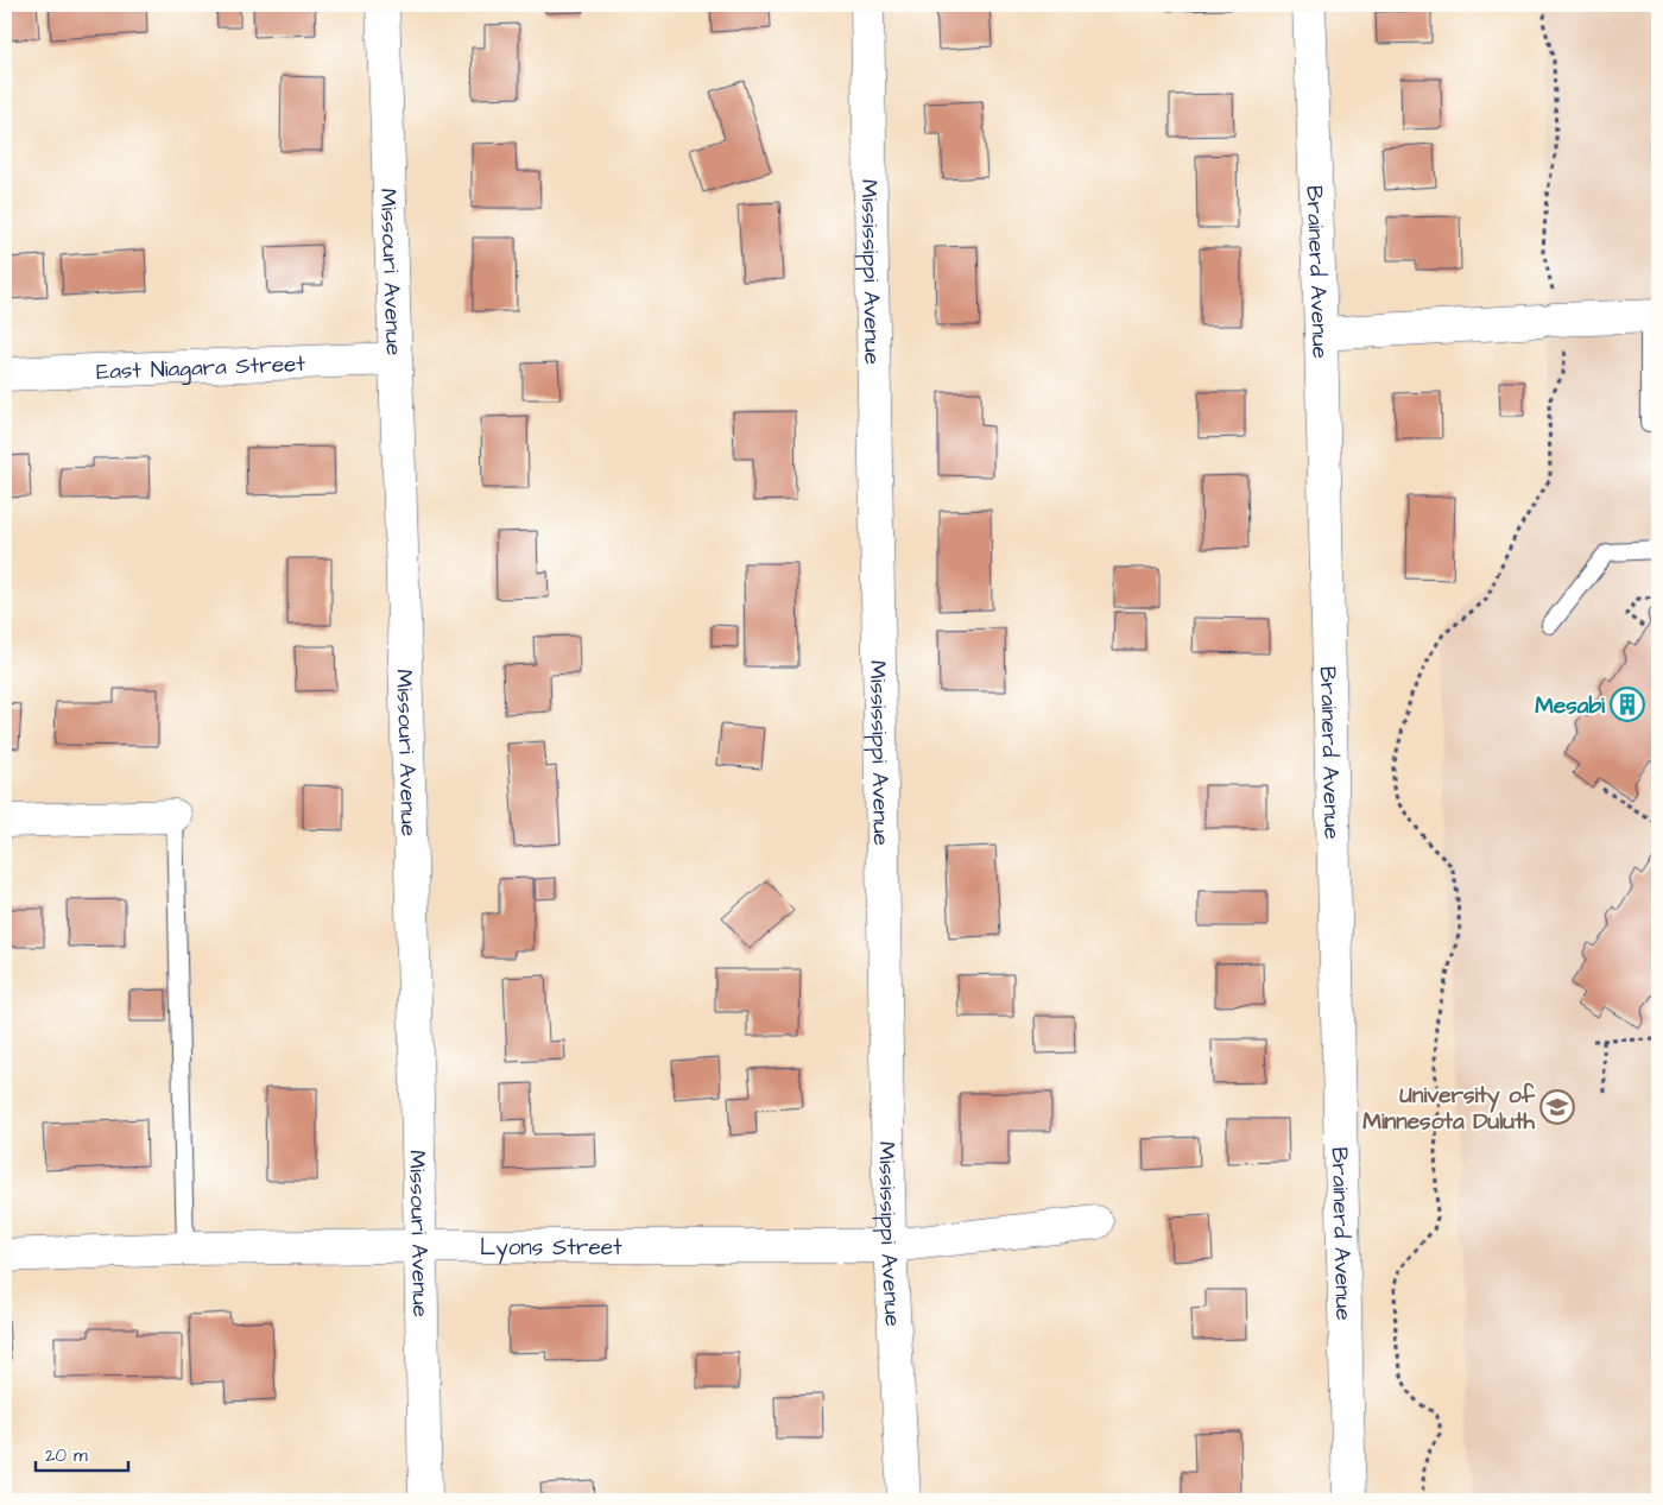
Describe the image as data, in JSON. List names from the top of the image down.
{
  "streets": {
    "street": [
      "Missouri Avenue",
      "Mississippi Avenue",
      "Brainerd Avenue",
      "East Niagara Street",
      "Lyons Street"
    ]
  },
  "crossings": [
    ["Missouri Avenue", "East Niagara Street"],
    ["Missouri Avenue", "Lyons Street"],
    ["Mississippi Avenue", "Lyons Street"]
  ],
  "places": {
    "building": ["Mesabi"],
    "school or university": ["University of Minnesota Duluth"]
  },
  "scale_bar": "20 m"
}
